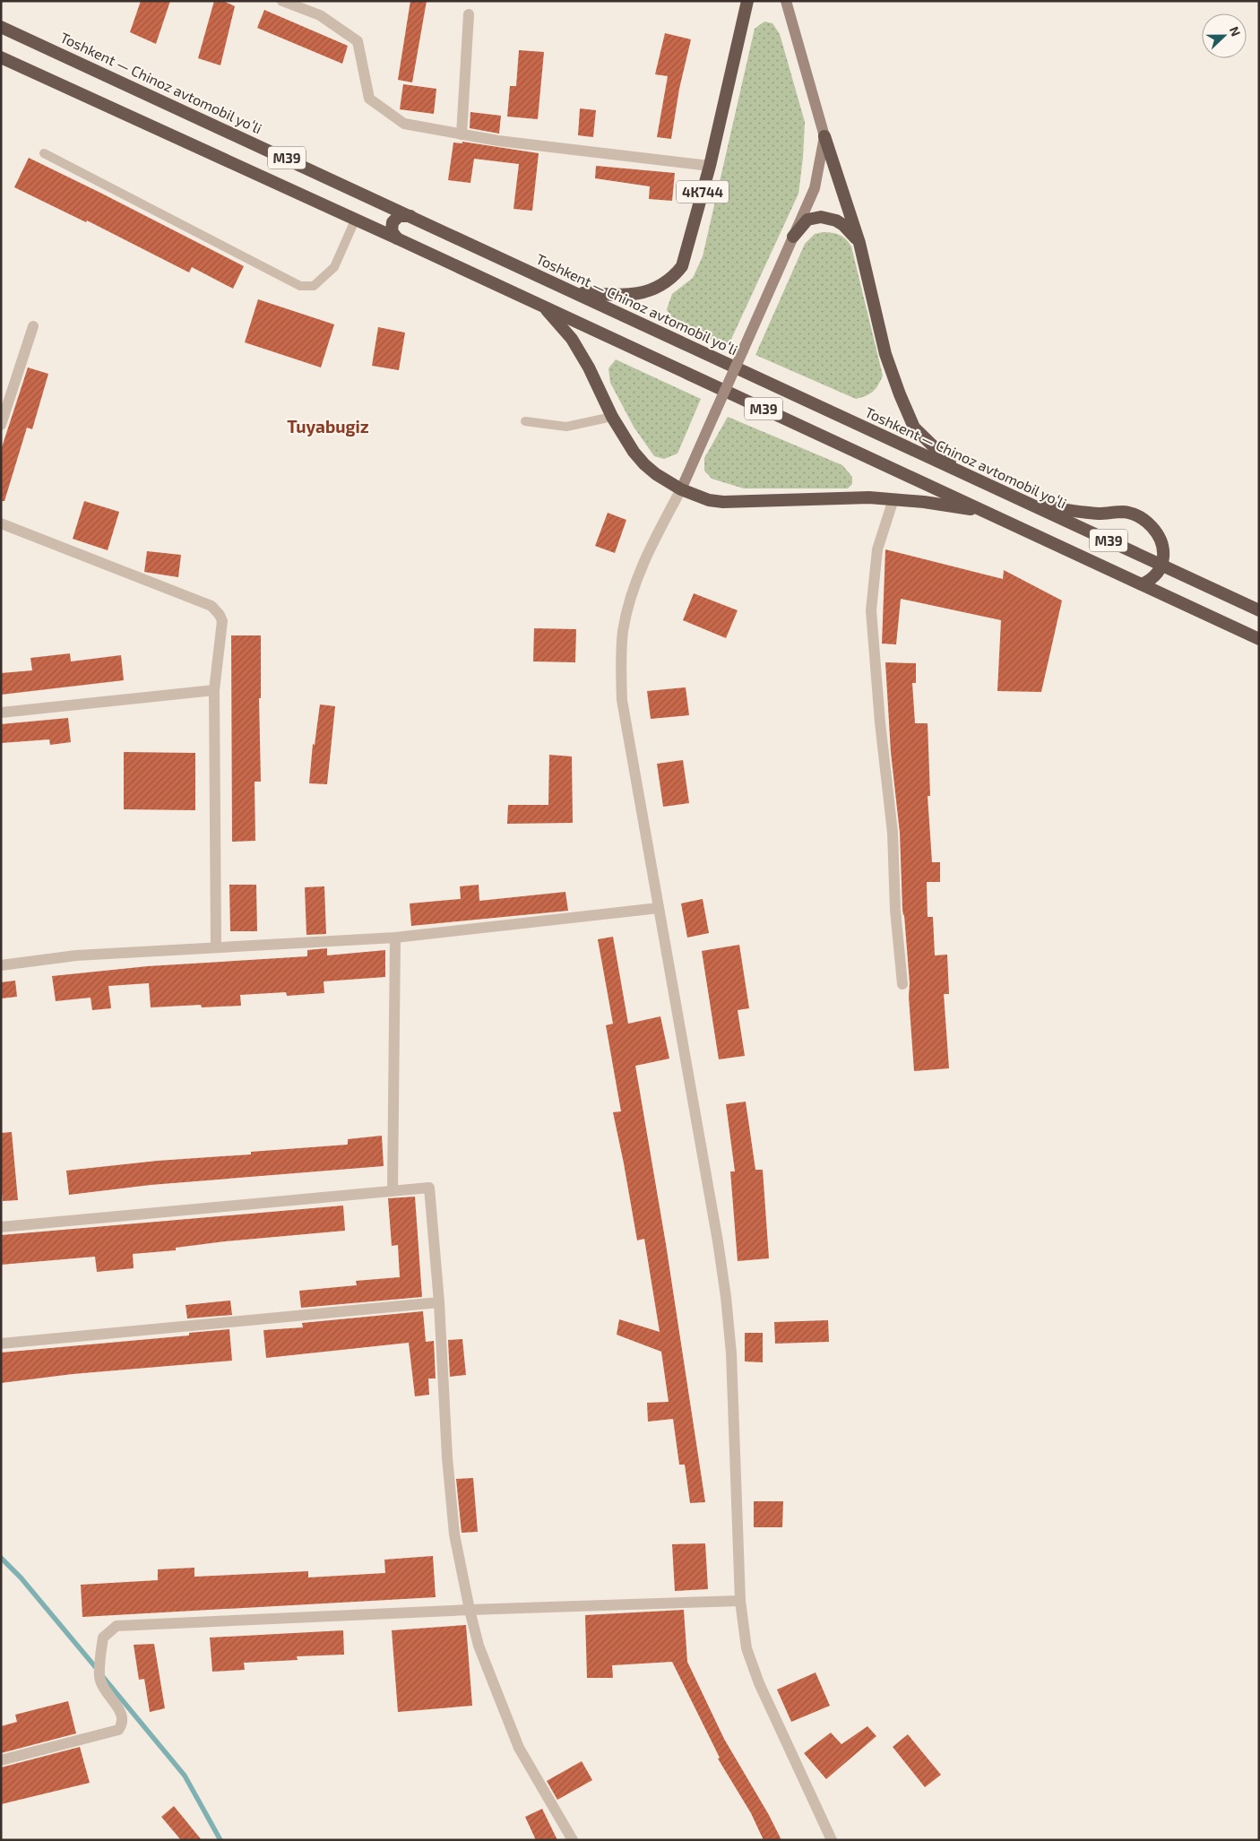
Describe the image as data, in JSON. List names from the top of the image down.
{
  "streets": {
    "highway": ["Toshkent — Chinoz avtomobil yoʻli", "M39", "4К744"]
  },
  "crossings": [
    ["Toshkent — Chinoz avtomobil yoʻli", "4К744"]
  ],
  "districts": ["Tuyabugiz"],
  "north": "right"
}
